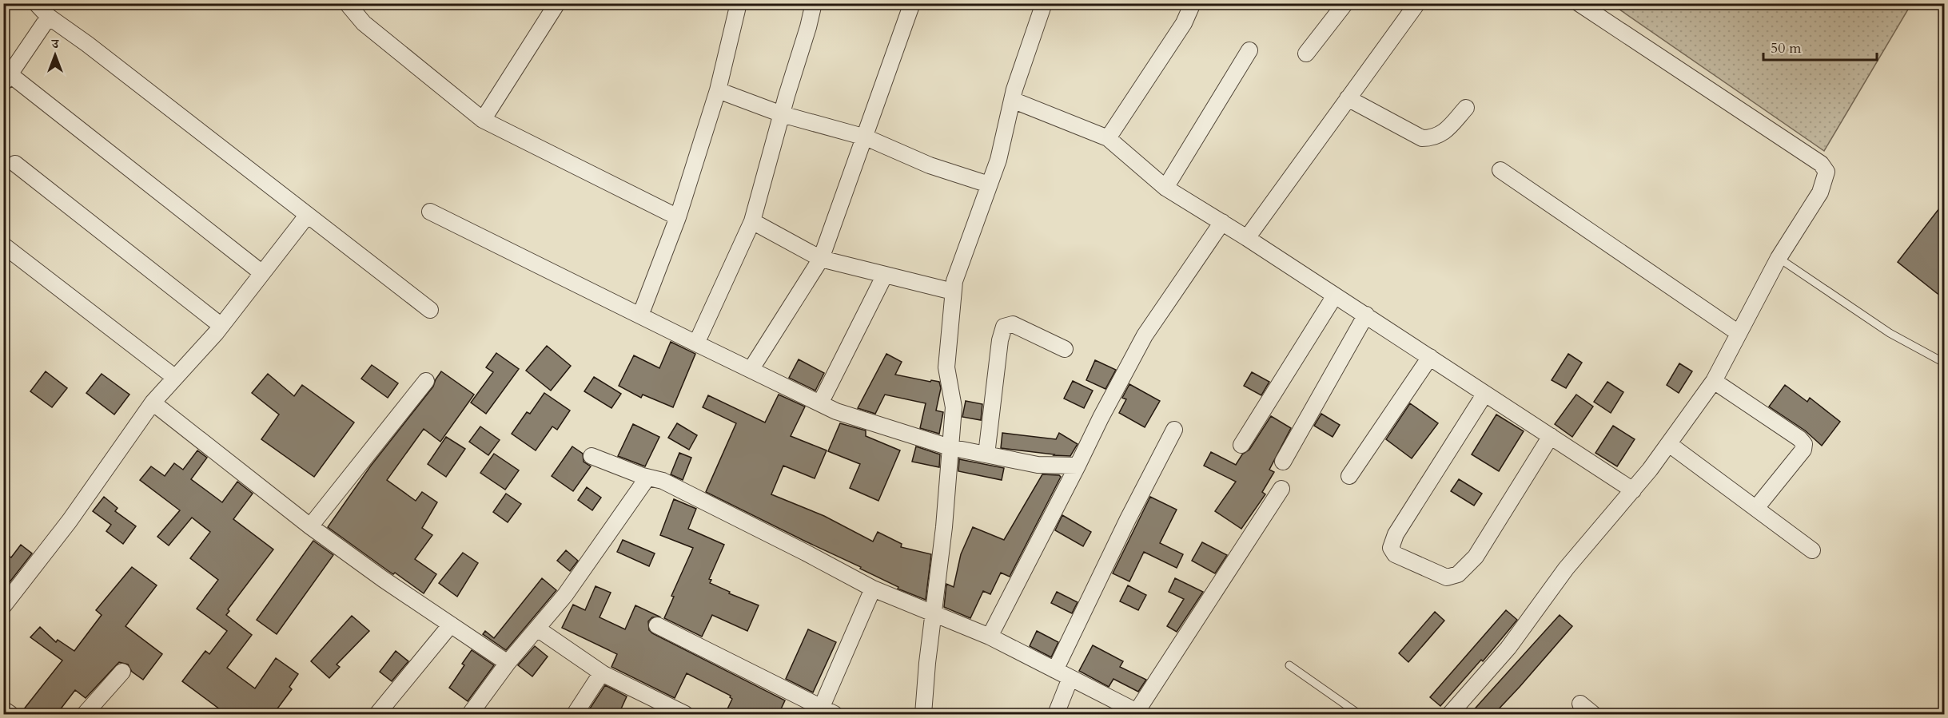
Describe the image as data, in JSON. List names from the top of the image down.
{
  "scale_bar": "50 m",
  "north": "top"
}
